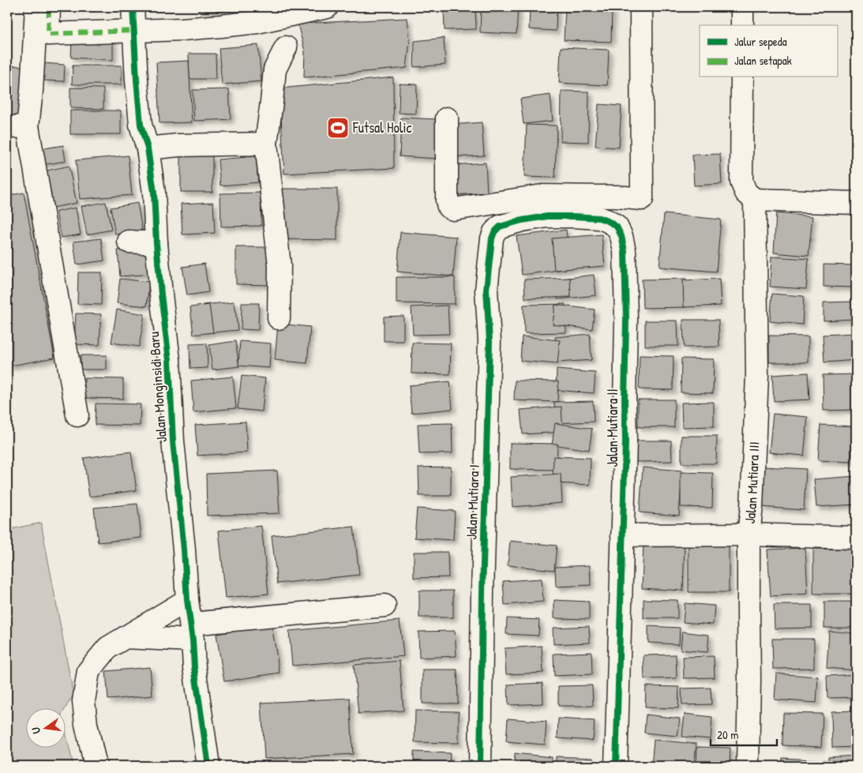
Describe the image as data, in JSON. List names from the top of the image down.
{
  "streets": {
    "street": [
      "Jalan Monginsidi Baru",
      "Jalan Mutiara II",
      "Jalan Mutiara III",
      "Jalan Mutiara I"
    ]
  },
  "crossings": [
    ["Jalan Mutiara II", "Jalan Mutiara I"]
  ],
  "places": {
    "sports": ["Futsal Holic"]
  },
  "legend": ["Jalur sepeda", "Jalan setapak"],
  "scale_bar": "20 m",
  "north": "left"
}
